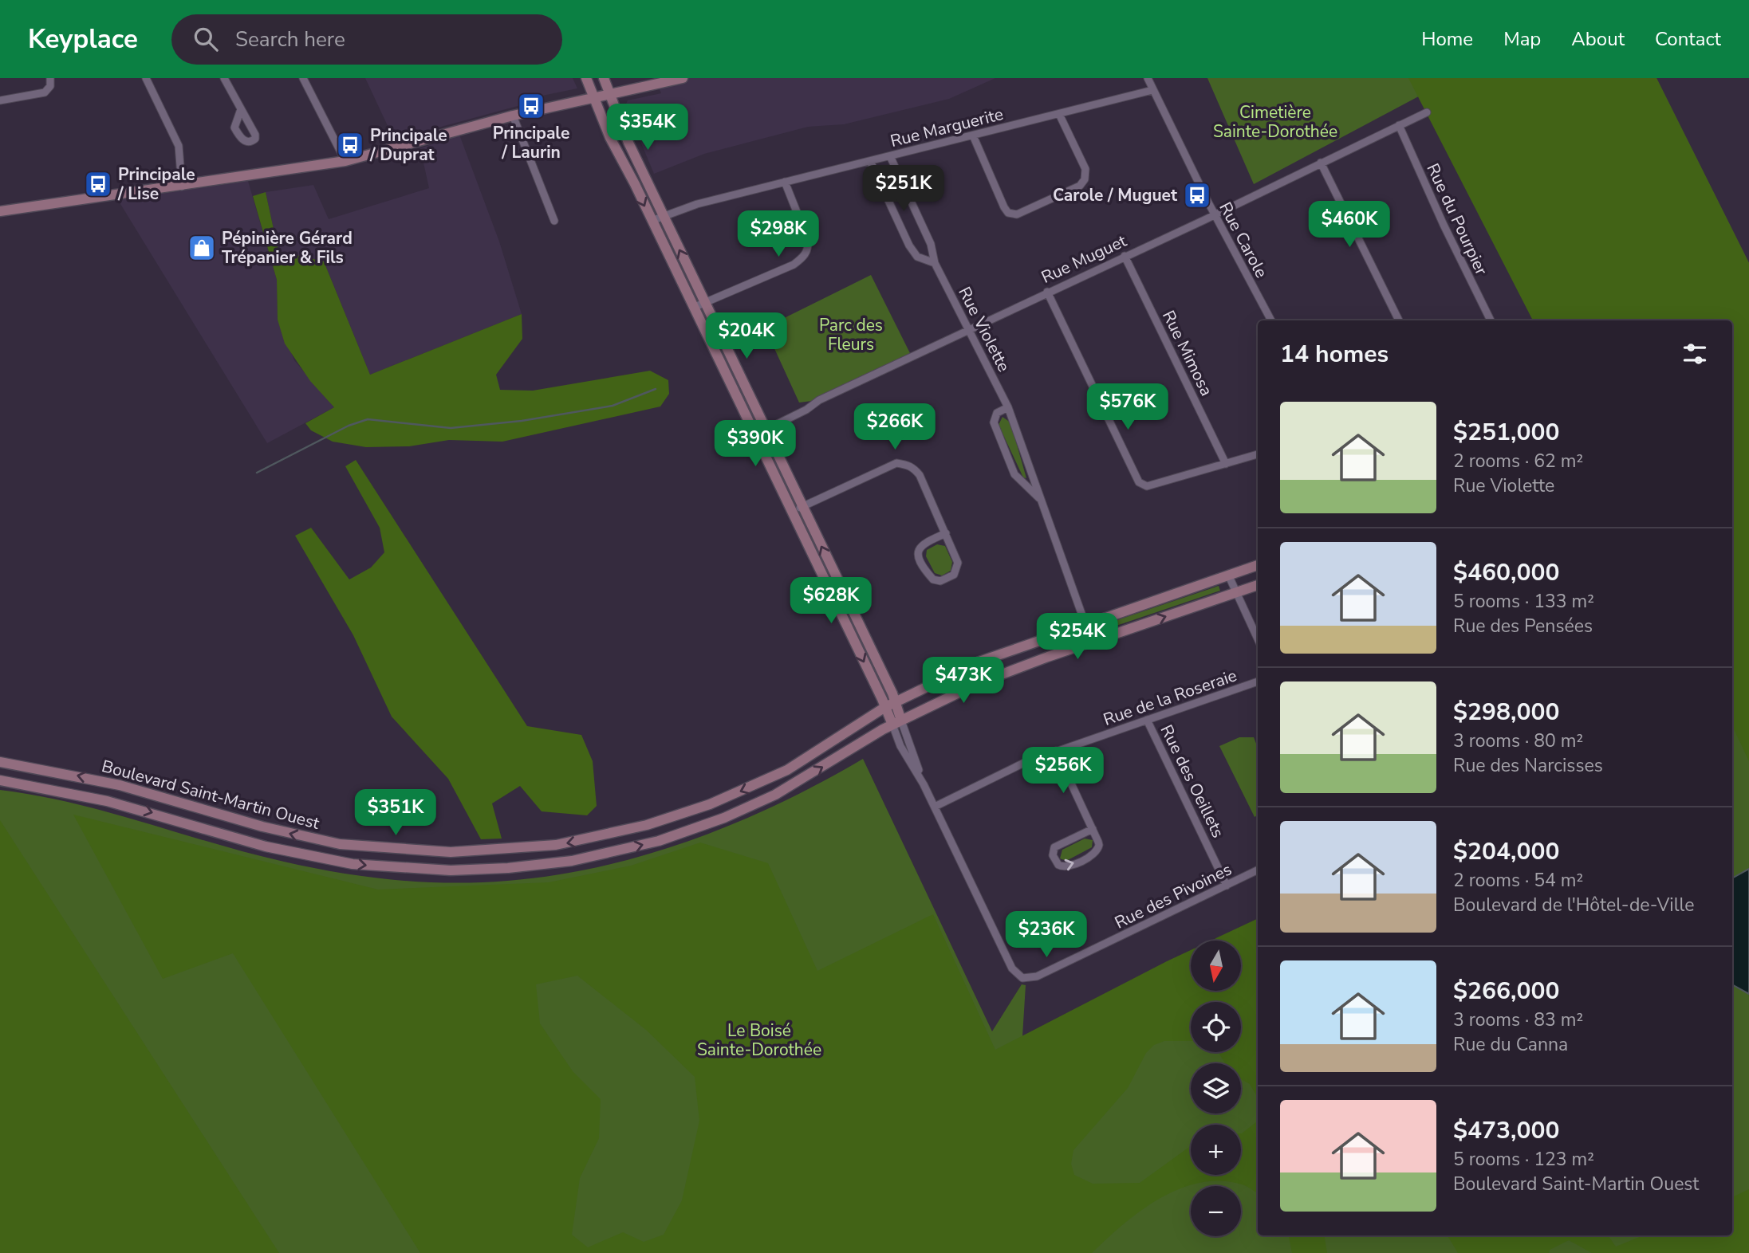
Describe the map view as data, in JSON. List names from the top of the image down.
{
  "streets": {
    "street": [
      "Rue Marguerite",
      "Rue du Pourpier",
      "Rue Carole",
      "Rue Muguet",
      "Rue Violette",
      "Rue Mimosa",
      "Rue de la Roseraie",
      "Rue des Oeillets",
      "Boulevard Saint-Martin Ouest",
      "Rue des Pivoines"
    ]
  },
  "crossings": [
    ["Rue Marguerite", "Rue Carole"],
    ["Rue Marguerite", "Rue Violette"],
    ["Rue du Pourpier", "Rue Muguet"],
    ["Rue Carole", "Rue Muguet"],
    ["Rue Muguet", "Rue Violette"],
    ["Rue Muguet", "Rue Mimosa"],
    ["Rue Violette", "Boulevard Saint-Martin Ouest"],
    ["Rue de la Roseraie", "Rue des Oeillets"],
    ["Rue de la Roseraie", "Rue des Pivoines"],
    ["Rue des Oeillets", "Rue des Pivoines"],
    ["Boulevard Saint-Martin Ouest", "Rue des Pivoines"]
  ],
  "parks": ["Cimetière Sainte-Dorothée", "Parc des Fleurs", "Le Boisé Sainte-Dorothée"],
  "places": {
    "bus stop": [
      "Principale / Laurin",
      "Principale / Duprat",
      "Principale / Lise",
      "Carole / Muguet"
    ],
    "shop": ["Pépinière Gérard Trépanier & Fils"]
  },
  "north": "bottom",
  "page": {
    "header": "Keyplace",
    "search": "Search here",
    "nav": [
      "Home",
      "Map",
      "About",
      "Contact"
    ],
    "price": [
      "$354K",
      "$251K",
      "$460K",
      "$298K",
      "$204K",
      "$576K",
      "$266K",
      "$390K",
      "$628K",
      "$254K",
      "$473K",
      "$256K",
      "$351K",
      "$236K"
    ],
    "heading": "14 homes",
    "list": [
      {
        "name": "$251,000",
        "note": "2 rooms · 62 m² · Rue Violette"
      },
      {
        "name": "$460,000",
        "note": "5 rooms · 133 m² · Rue des Pensées"
      },
      {
        "name": "$298,000",
        "note": "3 rooms · 80 m² · Rue des Narcisses"
      },
      {
        "name": "$204,000",
        "note": "2 rooms · 54 m² · Boulevard de l'Hôtel-de-Ville"
      },
      {
        "name": "$266,000",
        "note": "3 rooms · 83 m² · Rue du Canna"
      },
      {
        "name": "$473,000",
        "note": "5 rooms · 123 m² · Boulevard Saint-Martin Ouest"
      }
    ],
    "map_buttons": ["+", "−"]
  }
}
